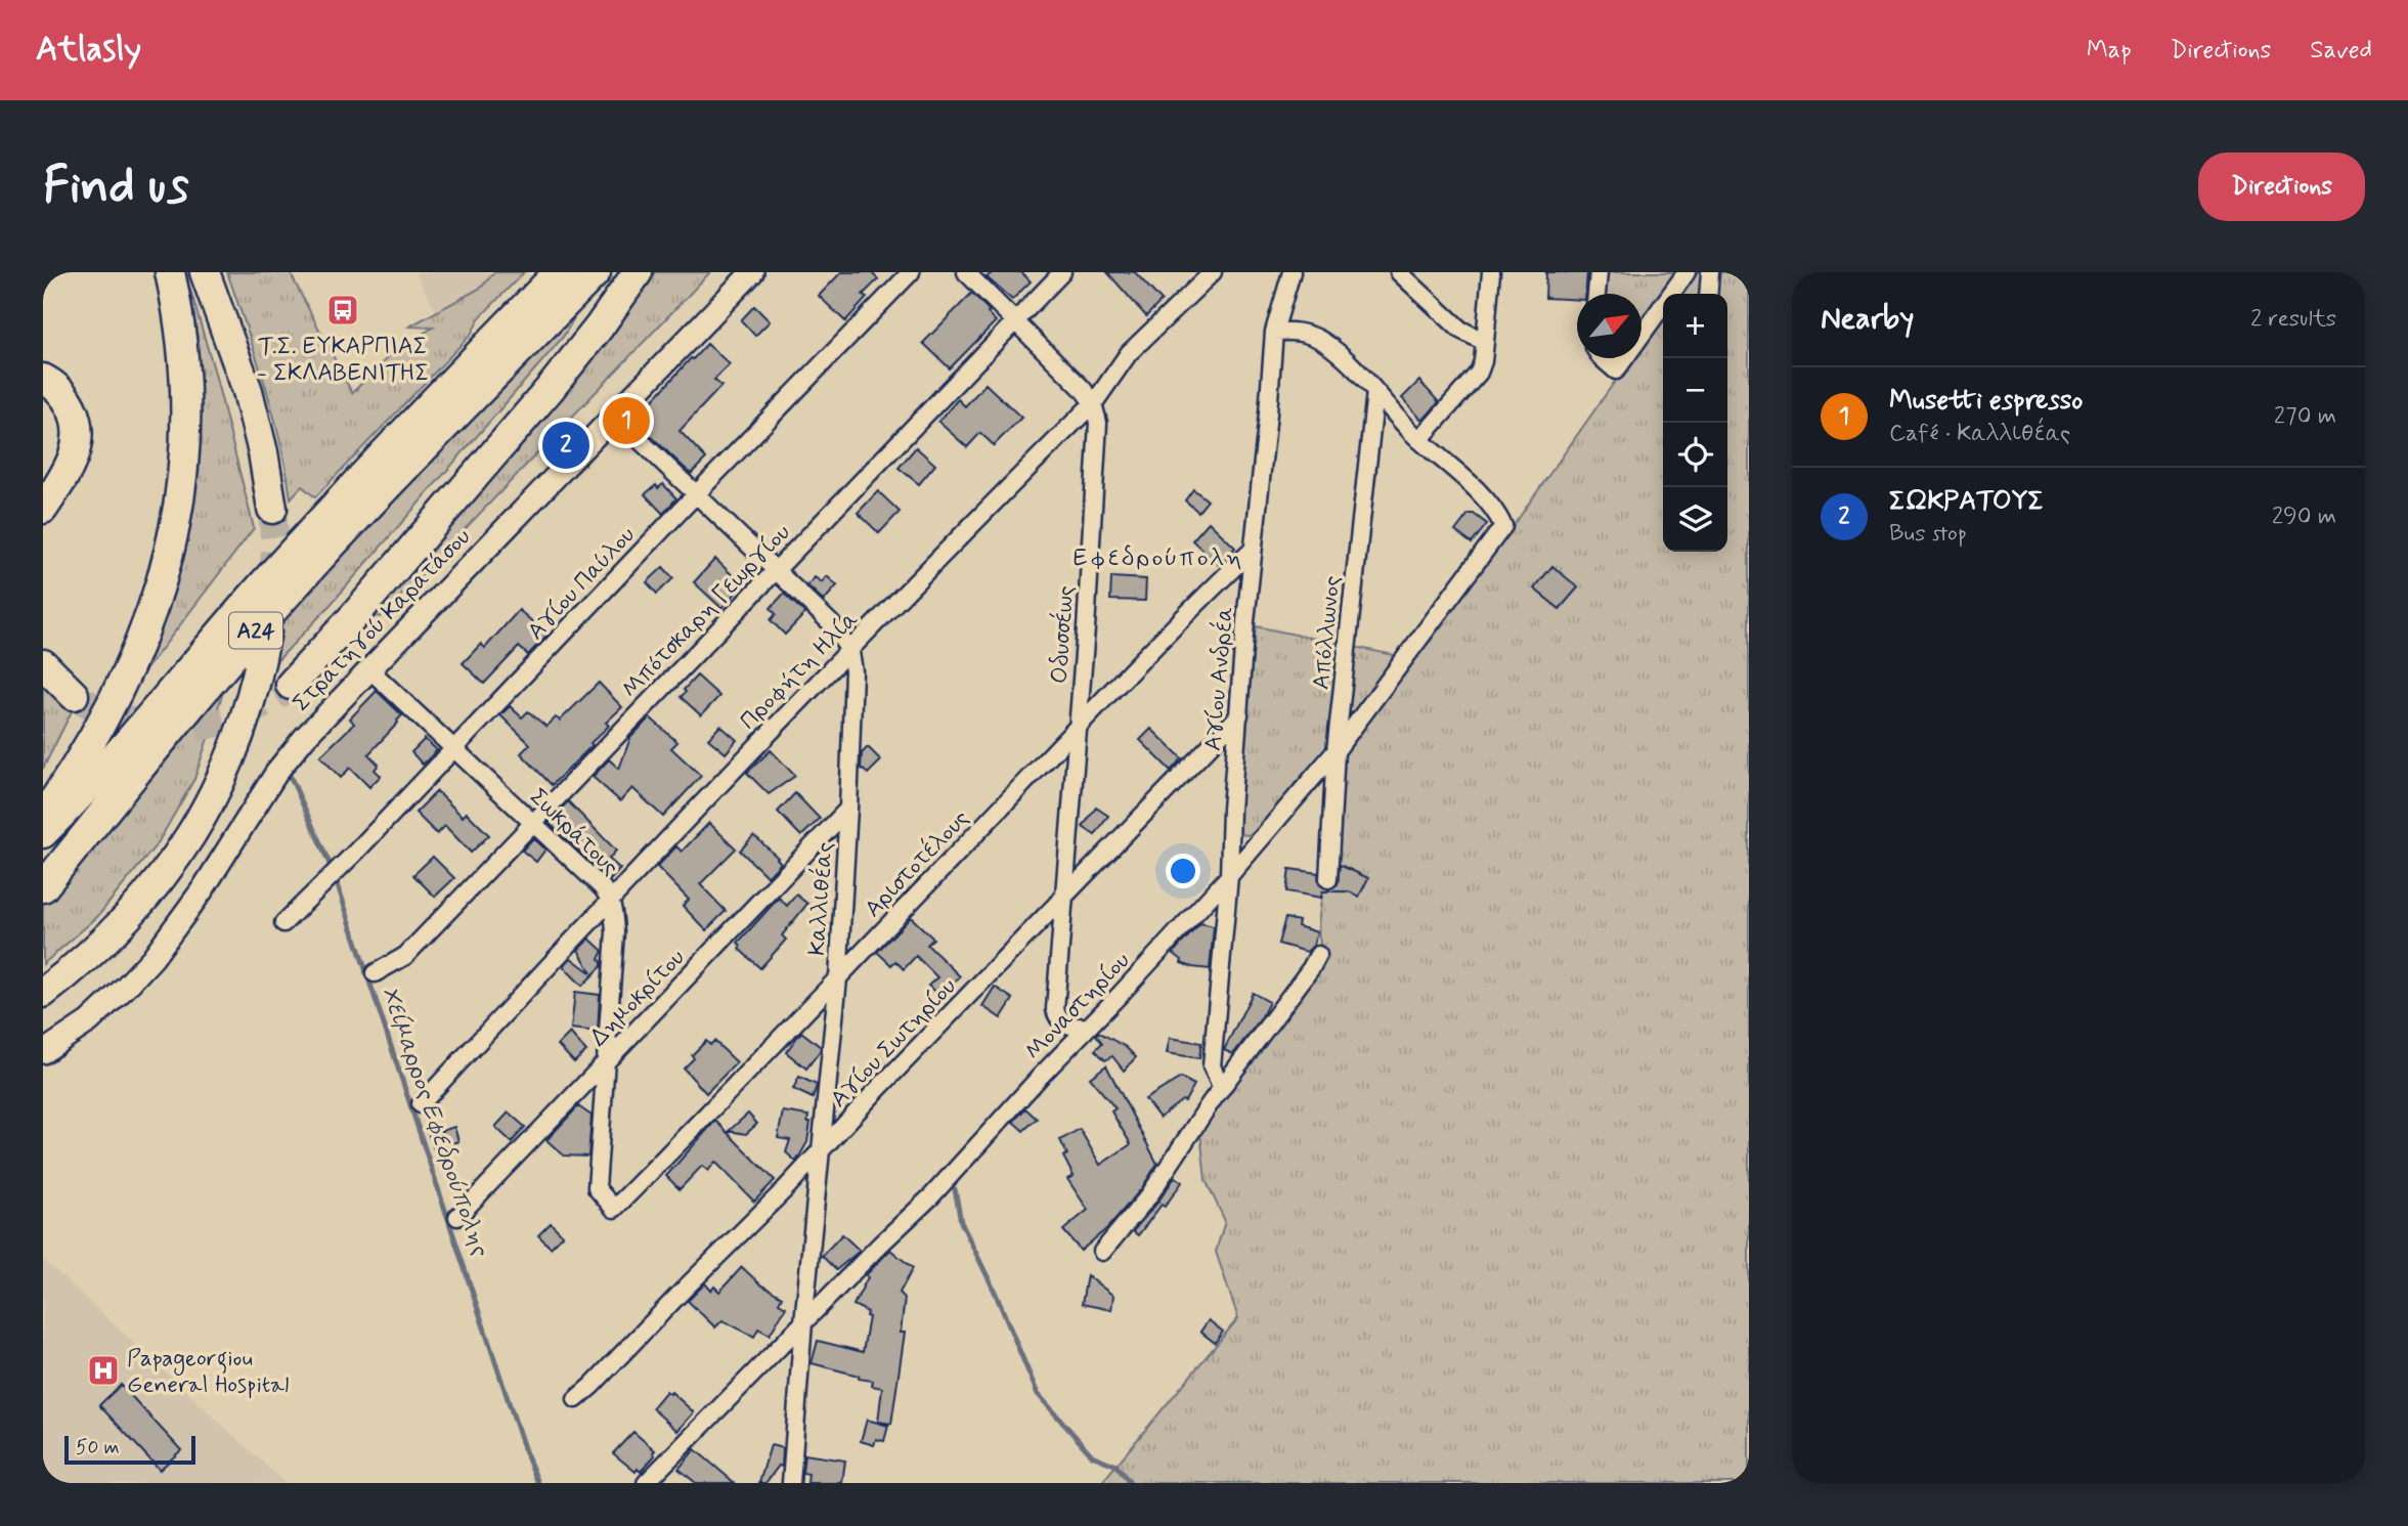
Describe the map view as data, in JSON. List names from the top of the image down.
{
  "streets": {
    "highway": ["Α24"],
    "street": [
      "Αγίου Παύλου",
      "Μπότσκαρη Γεωργίου",
      "Στρατηγού Καρατάσου",
      "Απόλλωνος",
      "Οδυσσέως",
      "Προφήτη Ηλία",
      "Αγίου Ανδρέα",
      "Σωκράτους",
      "Αριστοτέλους",
      "Καλλιθέας",
      "Δημοκρίτου",
      "Μοναστηρίου",
      "Αγίου Σωτηρίου"
    ]
  },
  "crossings": [
    ["Αγίου Παύλου", "Σωκράτους"],
    ["Αγίου Παύλου", "Καλλιθέας"],
    ["Μπότσκαρη Γεωργίου", "Σωκράτους"],
    ["Μπότσκαρη Γεωργίου", "Καλλιθέας"],
    ["Στρατηγού Καρατάσου", "Σωκράτους"],
    ["Στρατηγού Καρατάσου", "Καλλιθέας"],
    ["Απόλλωνος", "Μοναστηρίου"],
    ["Οδυσσέως", "Προφήτη Ηλία"],
    ["Οδυσσέως", "Αριστοτέλους"],
    ["Οδυσσέως", "Μοναστηρίου"],
    ["Οδυσσέως", "Αγίου Σωτηρίου"],
    ["Προφήτη Ηλία", "Σωκράτους"],
    ["Προφήτη Ηλία", "Καλλιθέας"],
    ["Αγίου Ανδρέα", "Αριστοτέλους"],
    ["Αγίου Ανδρέα", "Μοναστηρίου"],
    ["Αγίου Ανδρέα", "Αγίου Σωτηρίου"],
    ["Σωκράτους", "Αριστοτέλους"],
    ["Σωκράτους", "Δημοκρίτου"],
    ["Αριστοτέλους", "Καλλιθέας"],
    ["Καλλιθέας", "Δημοκρίτου"],
    ["Καλλιθέας", "Μοναστηρίου"],
    ["Καλλιθέας", "Αγίου Σωτηρίου"]
  ],
  "districts": ["Εφεδρούπολη"],
  "water": ["Χείμαρρος Εφεδρούπολης"],
  "places": {
    "bus stop": ["Τ.Σ. ΕΥΚΑΡΠΙΑΣ - ΣΚΛΑΒΕΝΙΤΗΣ"],
    "hospital": ["Papageorgiou General Hospital"]
  },
  "scale_bar": "50 m",
  "north": "top right",
  "page": {
    "header": "Atlasly",
    "nav": ["Map", "Directions", "Saved"],
    "buttons": "Directions",
    "title": "Find us",
    "heading": ["Nearby", "2 results"],
    "map_buttons": ["+", "−"],
    "list": [
      {
        "mark": "1",
        "name": "Musetti espresso",
        "note": "Café · Καλλιθέας",
        "value": "270 m"
      },
      {
        "mark": "2",
        "name": "ΣΩΚΡΑΤΟΥΣ",
        "note": "Bus stop",
        "value": "290 m"
      }
    ],
    "pins": ["1", "2"],
    "scale": "50 m"
  }
}
